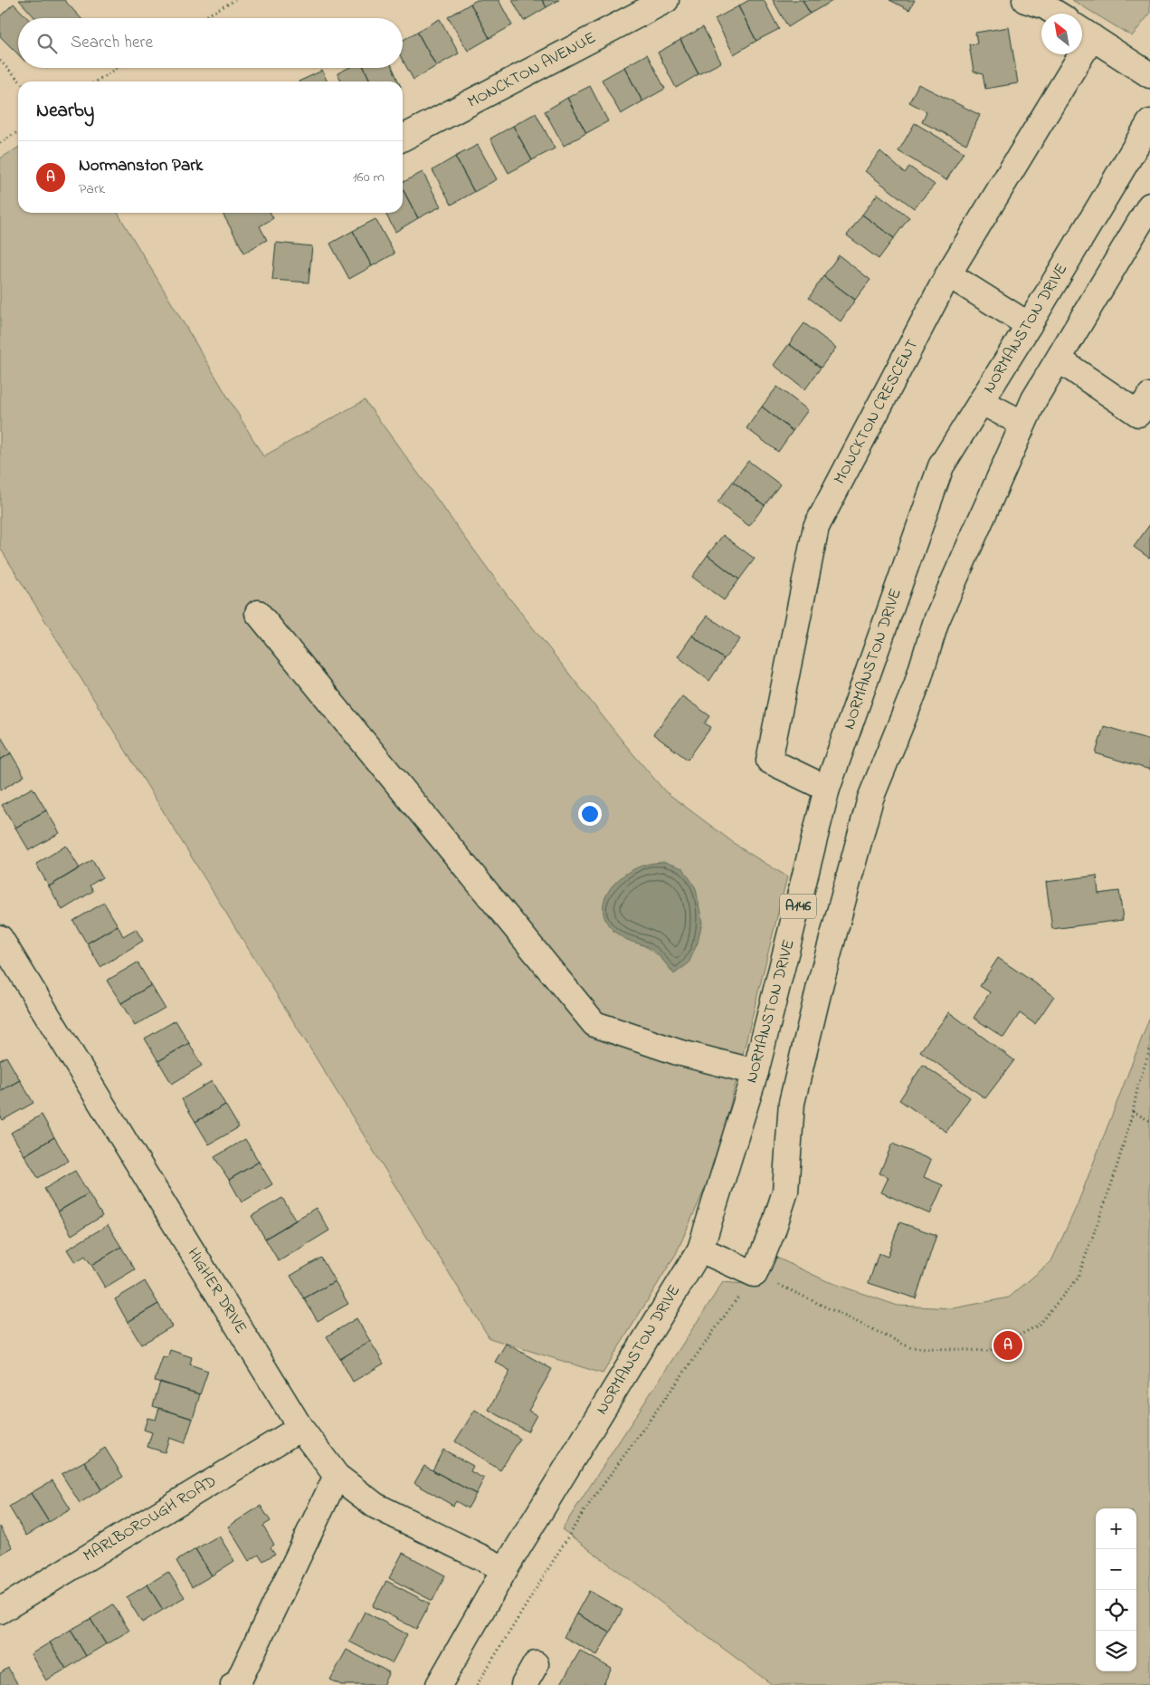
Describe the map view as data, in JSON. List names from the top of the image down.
{
  "streets": {
    "main road": [
      "MONCKTON AVENUE",
      "NORMANSTON DRIVE",
      "MONCKTON CRESCENT",
      "A146",
      "HIGHER DRIVE",
      "MARLBOROUGH ROAD"
    ]
  },
  "crossings": [
    ["NORMANSTON DRIVE", "MONCKTON CRESCENT"],
    ["NORMANSTON DRIVE", "HIGHER DRIVE"],
    ["HIGHER DRIVE", "MARLBOROUGH ROAD"]
  ],
  "north": "top left",
  "page": {
    "search": "Search here",
    "heading": "Nearby",
    "list": [
      {
        "mark": "A",
        "name": "Normanston Park",
        "note": "Park",
        "value": "160 m"
      }
    ],
    "pins": "A",
    "map_buttons": ["+", "−"]
  }
}
